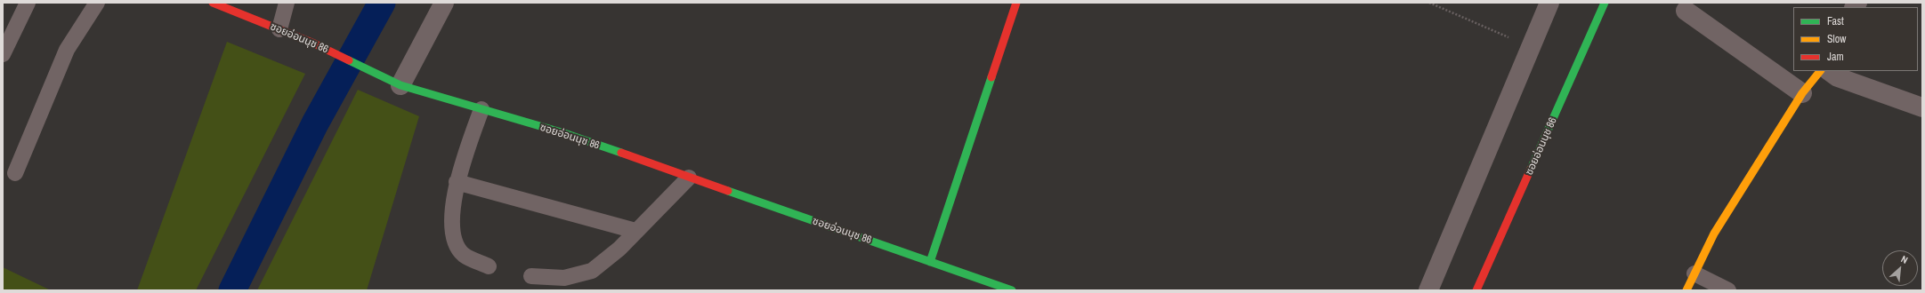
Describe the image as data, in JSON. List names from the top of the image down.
{
  "streets": {
    "street": ["ซอยอ่อนนุช 86"]
  },
  "legend": ["Fast", "Slow", "Jam"],
  "north": "top right"
}
